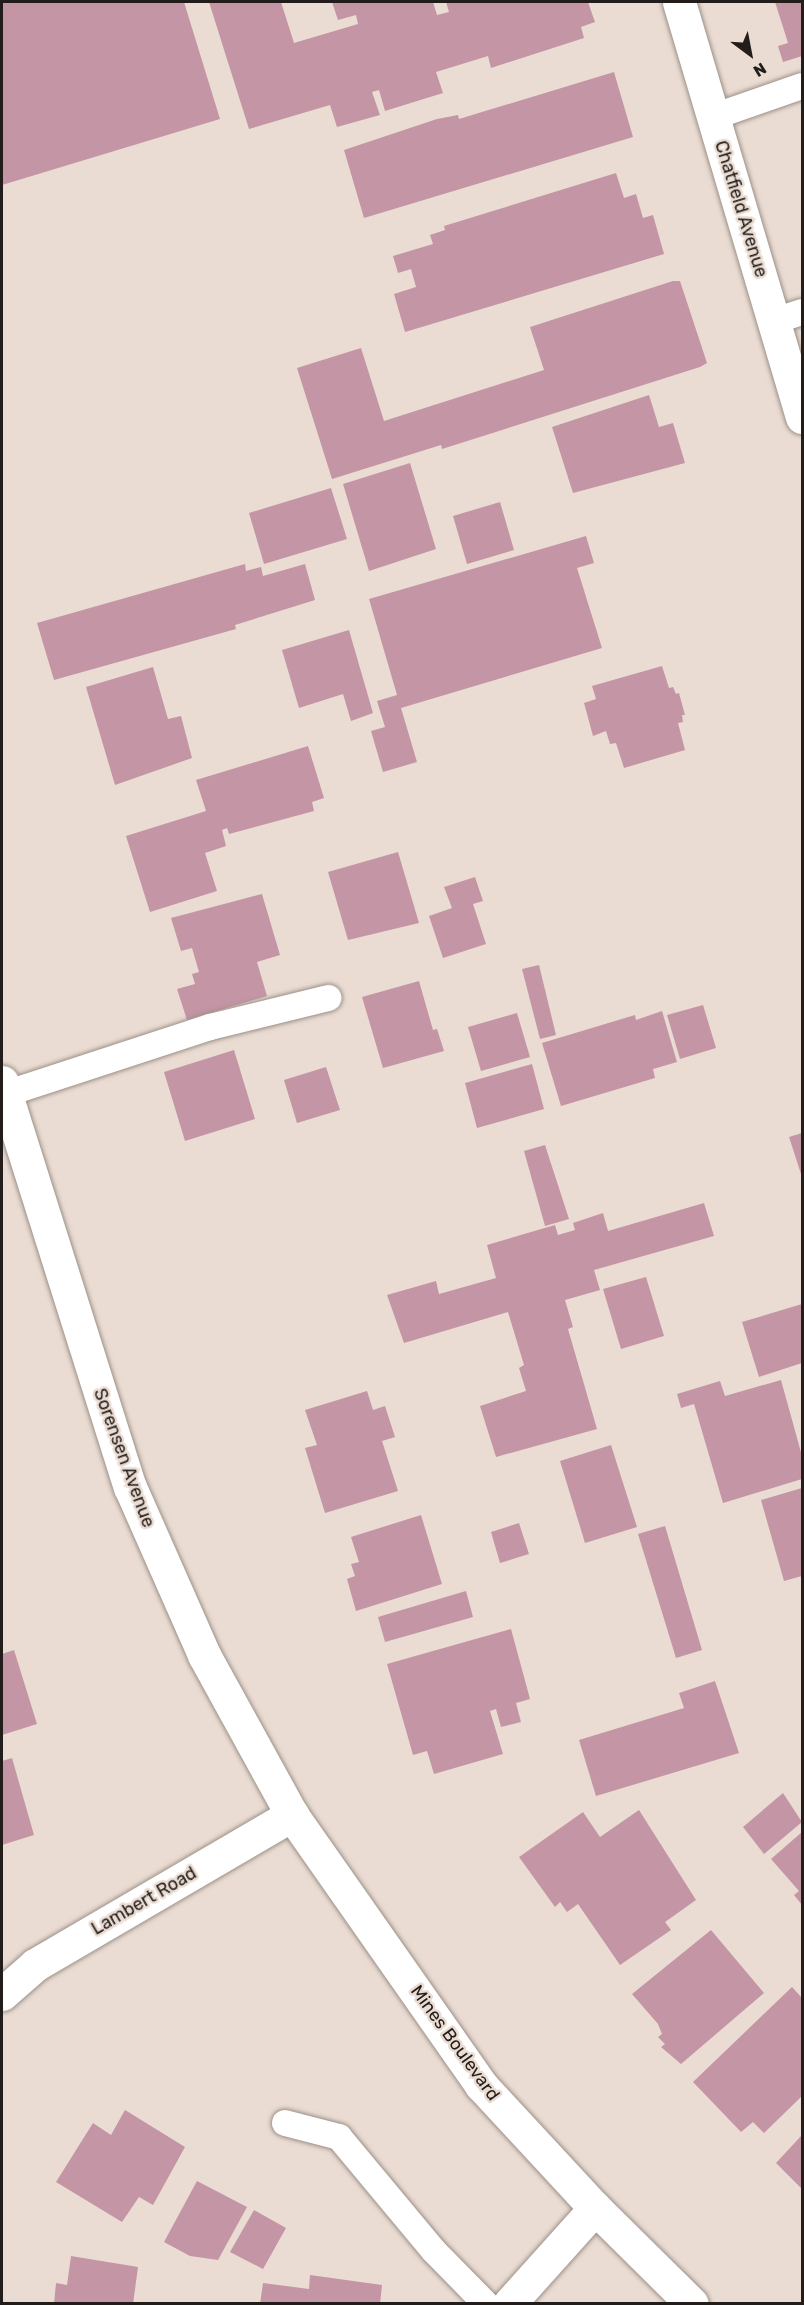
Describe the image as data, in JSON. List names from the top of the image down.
{
  "streets": {
    "street": [
      "Chatfield Avenue",
      "Sorensen Avenue",
      "Lambert Road",
      "Mines Boulevard"
    ]
  },
  "crossings": [
    ["Sorensen Avenue", "Lambert Road"],
    ["Sorensen Avenue", "Mines Boulevard"],
    ["Lambert Road", "Mines Boulevard"]
  ],
  "north": "bottom right"
}
